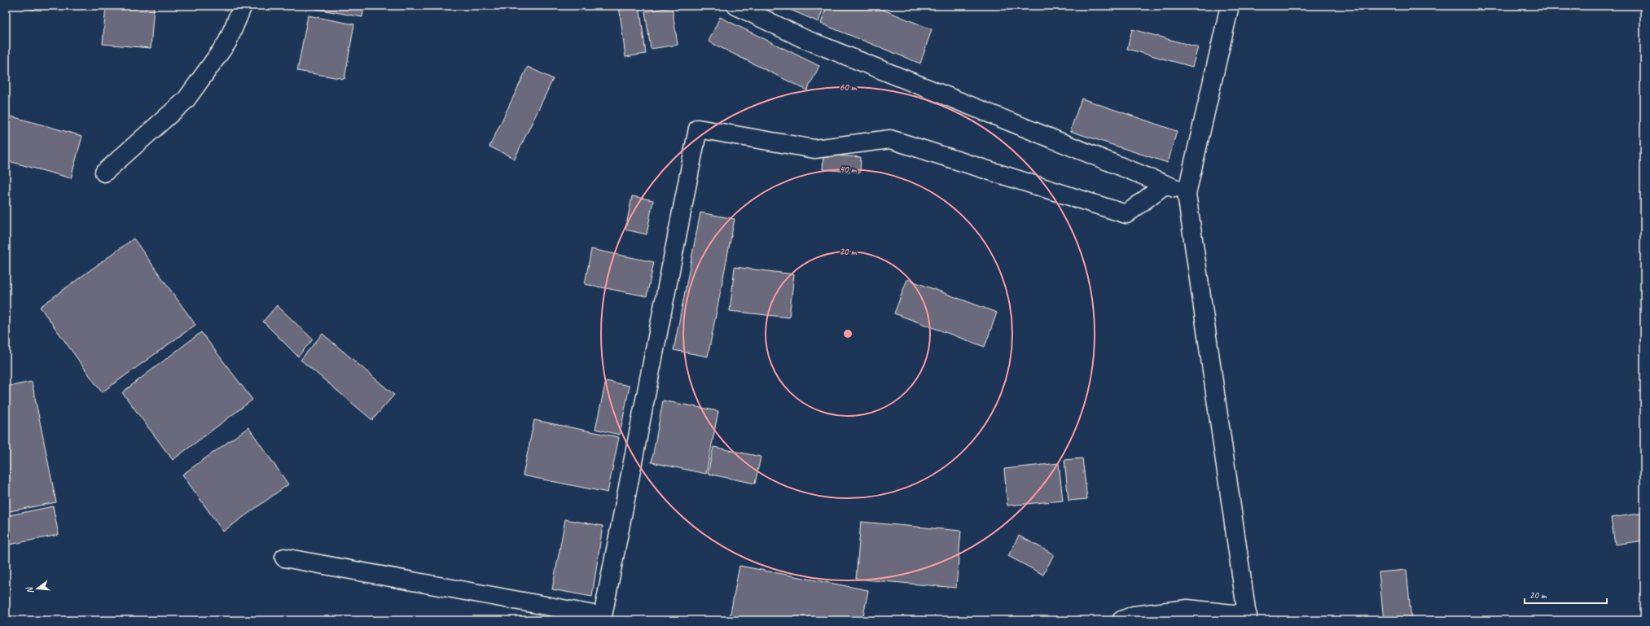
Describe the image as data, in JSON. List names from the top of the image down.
{
  "scale_bar": "20 m",
  "north": "left",
  "rings": ["60 m", "40 m", "20 m"]
}
